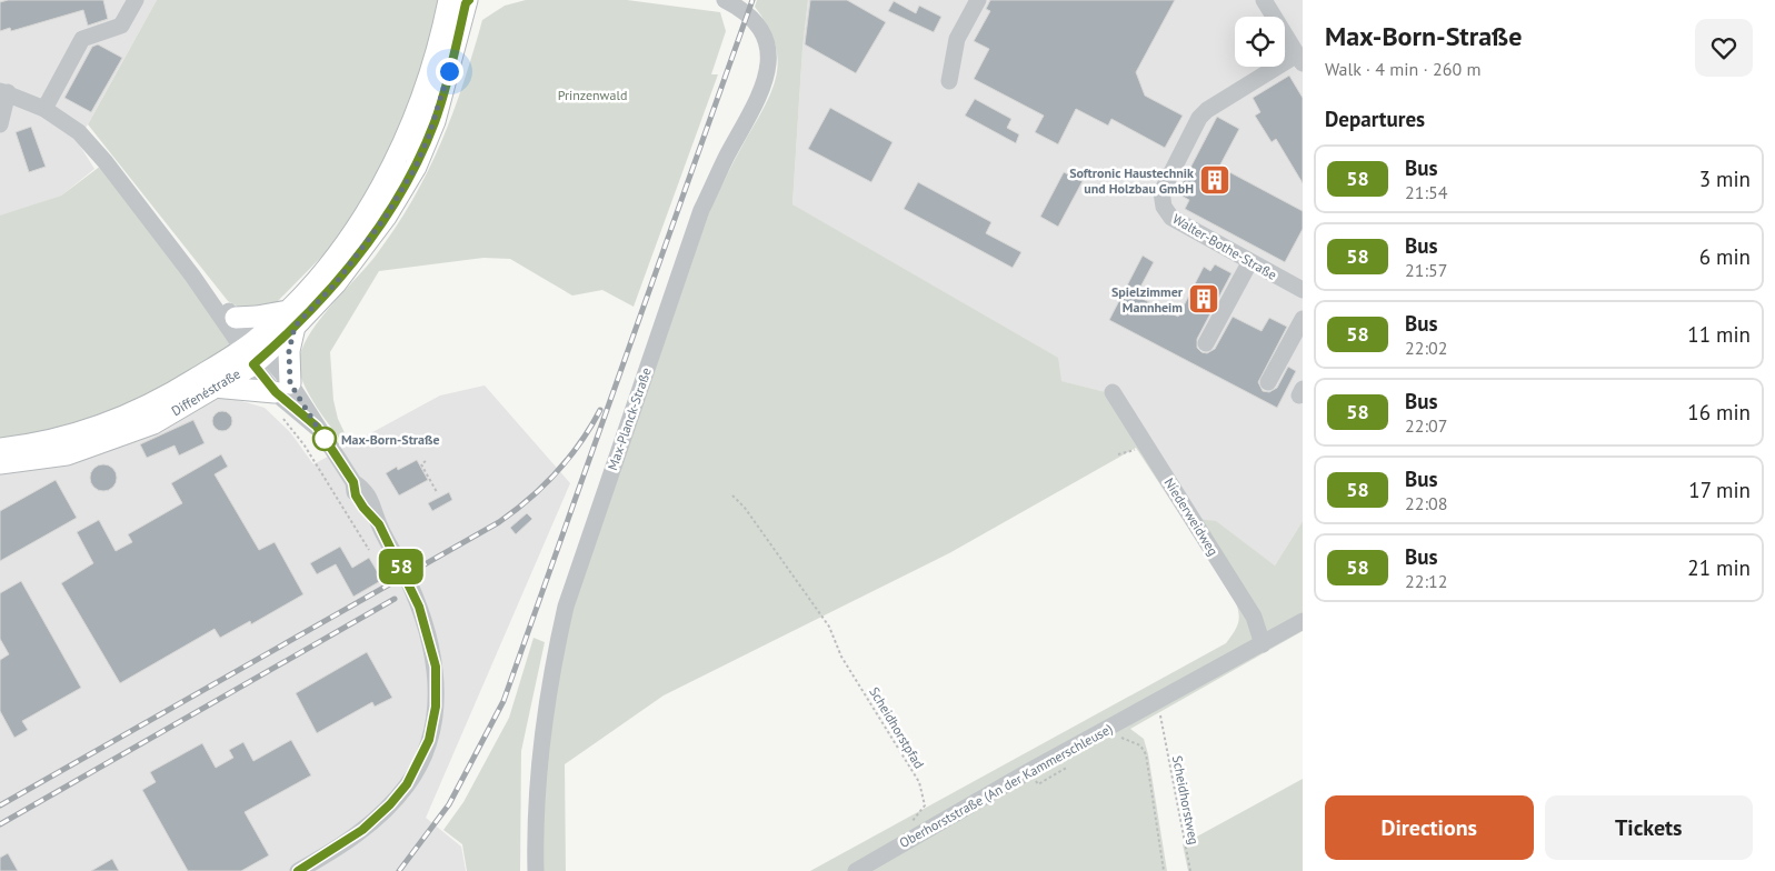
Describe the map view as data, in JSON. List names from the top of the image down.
{
  "streets": {
    "main road": ["Diffenéstraße"],
    "street": [
      "Walter-Bothe-Straße",
      "Max-Planck-Straße",
      "Niederweidweg",
      "Oberhorststraße (An der Kammerschleuse)"
    ],
    "path": ["Scheidhorstpfad", "Scheidhorstweg"]
  },
  "crossings": [
    ["Niederweidweg", "Oberhorststraße (An der Kammerschleuse)"],
    ["Scheidhorstpfad", "Oberhorststraße (An der Kammerschleuse)"],
    ["Oberhorststraße (An der Kammerschleuse)", "Scheidhorstweg"]
  ],
  "parks": ["Prinzenwald"],
  "places": {
    "building": ["Softronic Haustechnik und Holzbau GmbH", "Spielzimmer Mannheim"],
    "other": ["Max-Born-Straße"]
  },
  "lines": ["bus line 58"],
  "page": {
    "on_map": "58",
    "heading": [
      ["Max-Born-Straße", "Walk · 4 min · 260 m"],
      "Departures"
    ],
    "list": [
      {
        "mark": "58",
        "name": "Bus",
        "note": "21:54",
        "value": "3 min"
      },
      {
        "mark": "58",
        "name": "Bus",
        "note": "21:57",
        "value": "6 min"
      },
      {
        "mark": "58",
        "name": "Bus",
        "note": "22:02",
        "value": "11 min"
      },
      {
        "mark": "58",
        "name": "Bus",
        "note": "22:07",
        "value": "16 min"
      },
      {
        "mark": "58",
        "name": "Bus",
        "note": "22:08",
        "value": "17 min"
      },
      {
        "mark": "58",
        "name": "Bus",
        "note": "22:12",
        "value": "21 min"
      }
    ],
    "buttons": ["Directions", "Tickets"]
  }
}
